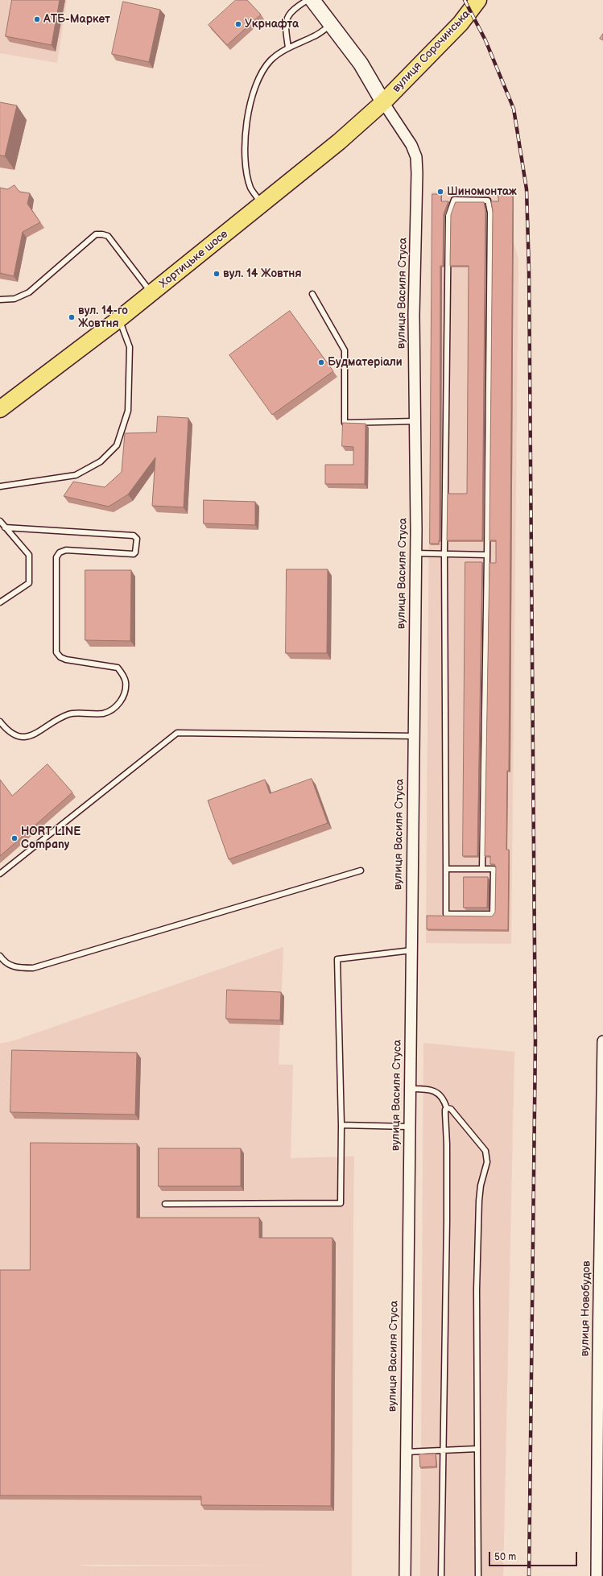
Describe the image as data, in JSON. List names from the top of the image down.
{
  "streets": {
    "main road": ["вулиця Сорочинська", "Хортицьке шосе"],
    "street": ["вулиця Василя Стуса", "вулиця Новобудов"]
  },
  "crossings": [
    ["вулиця Сорочинська", "Хортицьке шосе"],
    ["вулиця Сорочинська", "вулиця Василя Стуса"],
    ["Хортицьке шосе", "вулиця Василя Стуса"]
  ],
  "places": [
    "АТБ-Маркет",
    "Укрнафта",
    "Шиномонтаж",
    "вул. 14 Жовтня",
    "вул. 14-го Жовтня",
    "Будматеріали",
    "HORT LINE Company"
  ],
  "scale_bar": "50 m"
}
